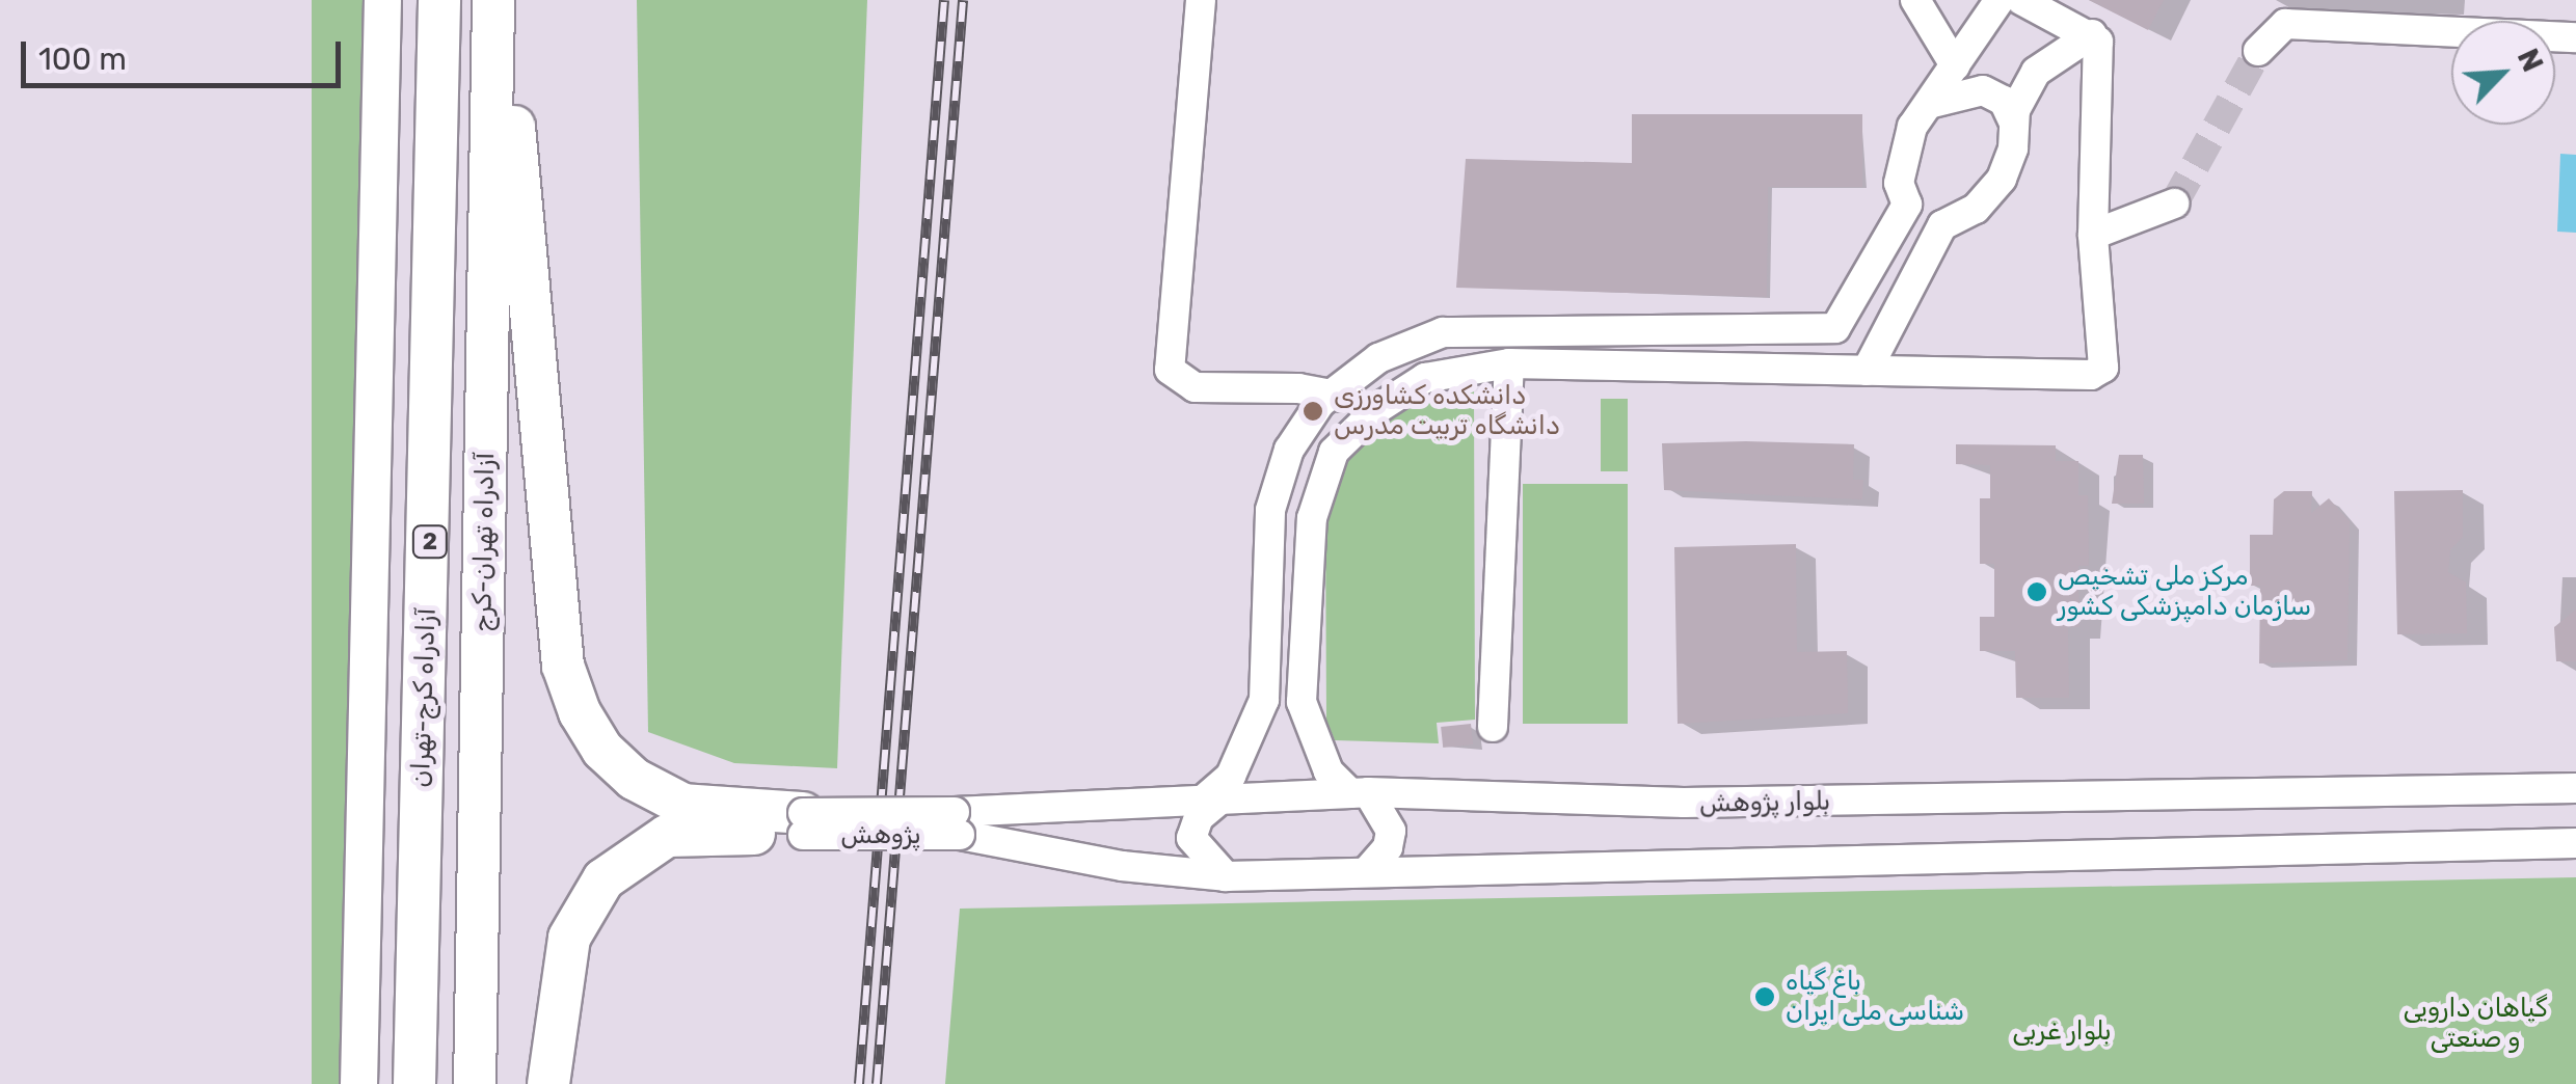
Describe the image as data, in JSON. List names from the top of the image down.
{
  "streets": {
    "highway": ["2", "آزادراه تهران-کرج", "آزادراه کرج-تهران"],
    "street": ["بلوار پژوهش", "پژوهش"]
  },
  "crossings": [
    ["بلوار پژوهش", "پژوهش"]
  ],
  "parks": ["گیاهان دارویی و صنعتی", "بلوار غربی"],
  "places": ["دانشکده کشاورزی دانشگاه تربیت مدرس", "مرکز ملی تشخیص سازمان دامپزشکی کشور", "باغ گیاه‌ شناسی ملی ایران"],
  "scale_bar": "100 m",
  "north": "top right"
}
